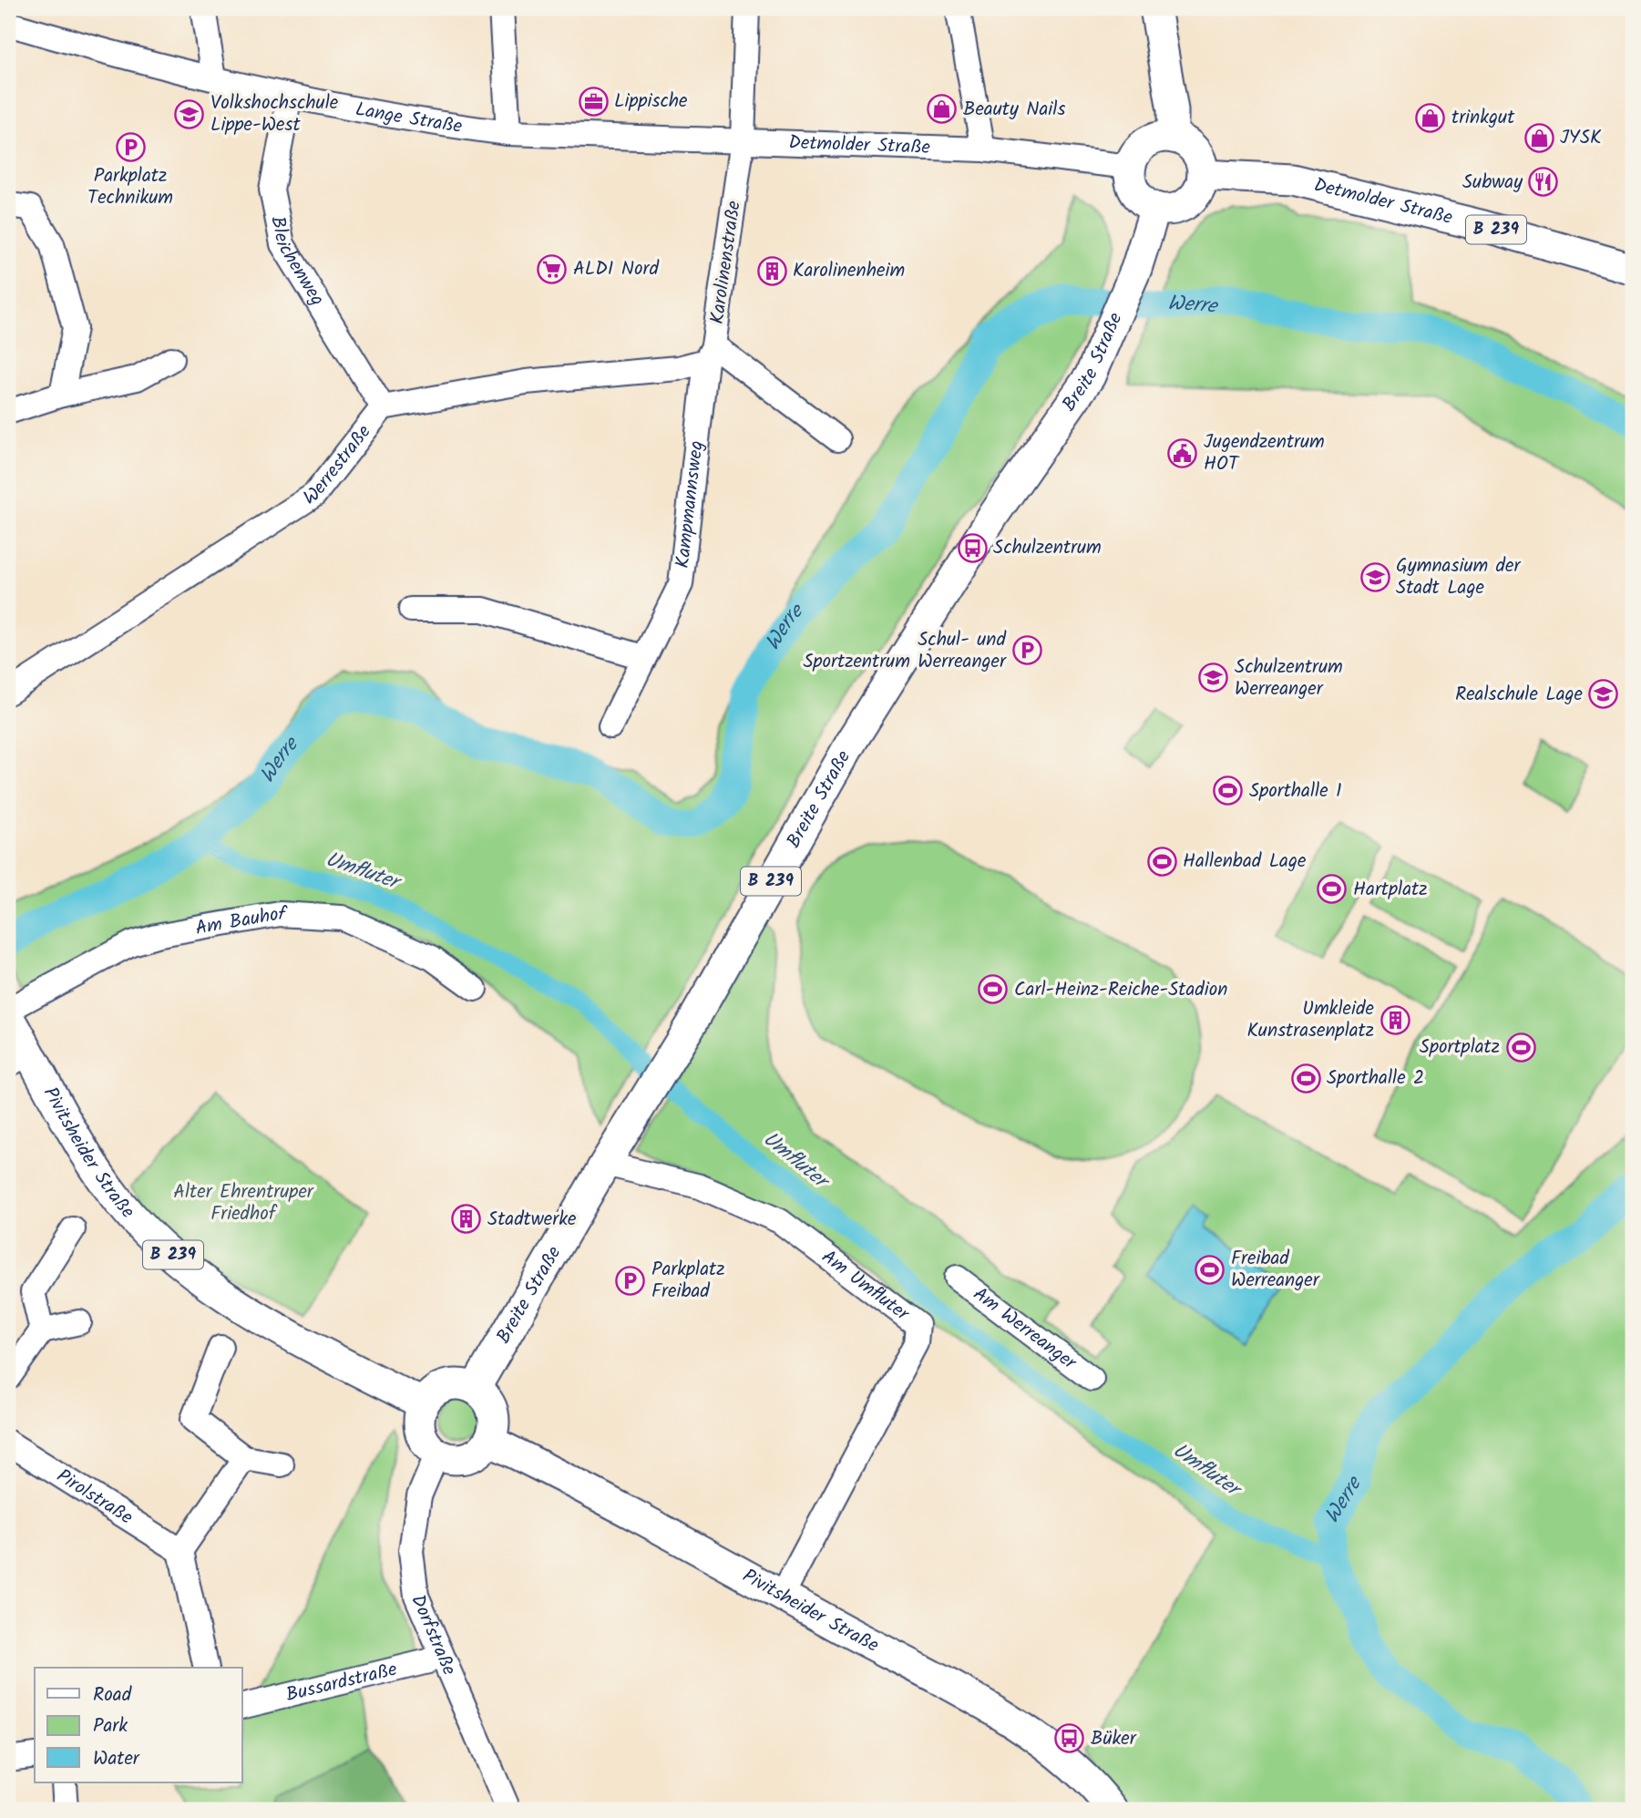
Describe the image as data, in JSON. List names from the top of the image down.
{
  "streets": {
    "main road": [
      "Detmolder Straße",
      "B 239",
      "Breite Straße",
      "Pivitsheider Straße"
    ],
    "street": [
      "Lange Straße",
      "Bleichenweg",
      "Karolinenstraße",
      "Werrestraße",
      "Kampmannsweg",
      "Am Bauhof",
      "Am Umfluter",
      "Am Werreanger",
      "Pirolstraße",
      "Dorfstraße",
      "Bussardstraße"
    ]
  },
  "crossings": [
    ["Lange Straße", "Detmolder Straße"],
    ["Lange Straße", "Bleichenweg"],
    ["Lange Straße", "Karolinenstraße"],
    ["Detmolder Straße", "Karolinenstraße"],
    ["Detmolder Straße", "Breite Straße"],
    ["Bleichenweg", "Werrestraße"],
    ["Karolinenstraße", "Werrestraße"],
    ["Karolinenstraße", "Kampmannsweg"],
    ["Breite Straße", "Pivitsheider Straße"],
    ["Breite Straße", "Am Umfluter"],
    ["Breite Straße", "Dorfstraße"],
    ["Werrestraße", "Kampmannsweg"],
    ["Pivitsheider Straße", "Am Umfluter"],
    ["Pivitsheider Straße", "Dorfstraße"],
    ["Dorfstraße", "Bussardstraße"]
  ],
  "water": ["Werre", "Umfluter"],
  "parks": ["Alter Ehrentruper Friedhof"],
  "places": {
    "office": ["Lippische"],
    "shop": ["Beauty Nails", "trinkgut", "JYSK"],
    "school or university": [
      "Volkshochschule Lippe-West",
      "Gymnasium der Stadt Lage",
      "Schulzentrum Werreanger",
      "Realschule Lage"
    ],
    "parking": ["Parkplatz Technikum", "Schul- und Sportzentrum Werreanger", "Parkplatz Freibad"],
    "restaurant": ["Subway"],
    "supermarket": ["ALDI Nord"],
    "building": ["Karolinenheim", "Umkleide Kunstrasenplatz", "Stadtwerke"],
    "public building": ["Jugendzentrum HOT"],
    "bus stop": ["Schulzentrum", "Büker"],
    "sports": [
      "Sporthalle 1",
      "Hallenbad Lage",
      "Hartplatz",
      "Carl-Heinz-Reiche-Stadion",
      "Sportplatz",
      "Sporthalle 2",
      "Freibad Werreanger"
    ]
  },
  "legend": ["Road", "Park", "Water"]
}
